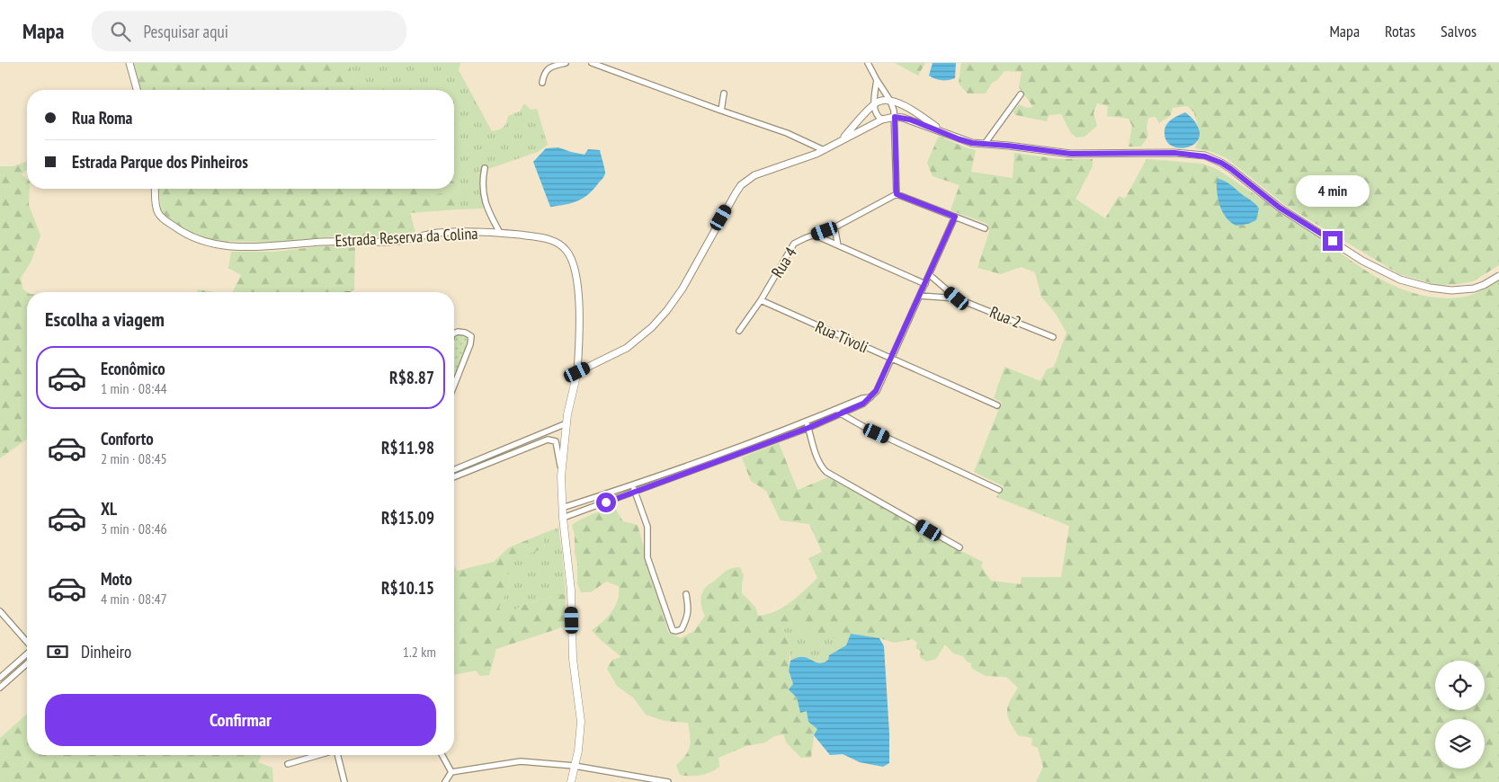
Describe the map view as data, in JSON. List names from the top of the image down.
{
  "streets": {
    "street": [
      "Estrada Reserva da Colina",
      "Rua 4",
      "Rua 2",
      "Rua Tivoli"
    ]
  },
  "crossings": [
    ["Rua 4", "Rua Tivoli"]
  ],
  "page": {
    "header": "Mapa",
    "search": "Pesquisar aqui",
    "nav": ["Mapa", "Rotas", "Salvos"],
    "banner": ["Rua Roma", "Estrada Parque dos Pinheiros"],
    "bubble": "4 min",
    "heading": "Escolha a viagem",
    "list": [
      {
        "name": "Econômico",
        "note": "1 min · 08:44",
        "value": "R$8.87"
      },
      {
        "name": "Conforto",
        "note": "2 min · 08:45",
        "value": "R$11.98"
      },
      {
        "name": "XL",
        "note": "3 min · 08:46",
        "value": "R$15.09"
      },
      {
        "name": "Moto",
        "note": "4 min · 08:47",
        "value": "R$10.15"
      }
    ],
    "pay": ["Dinheiro", "1.2 km"],
    "buttons": "Confirmar"
  }
}
